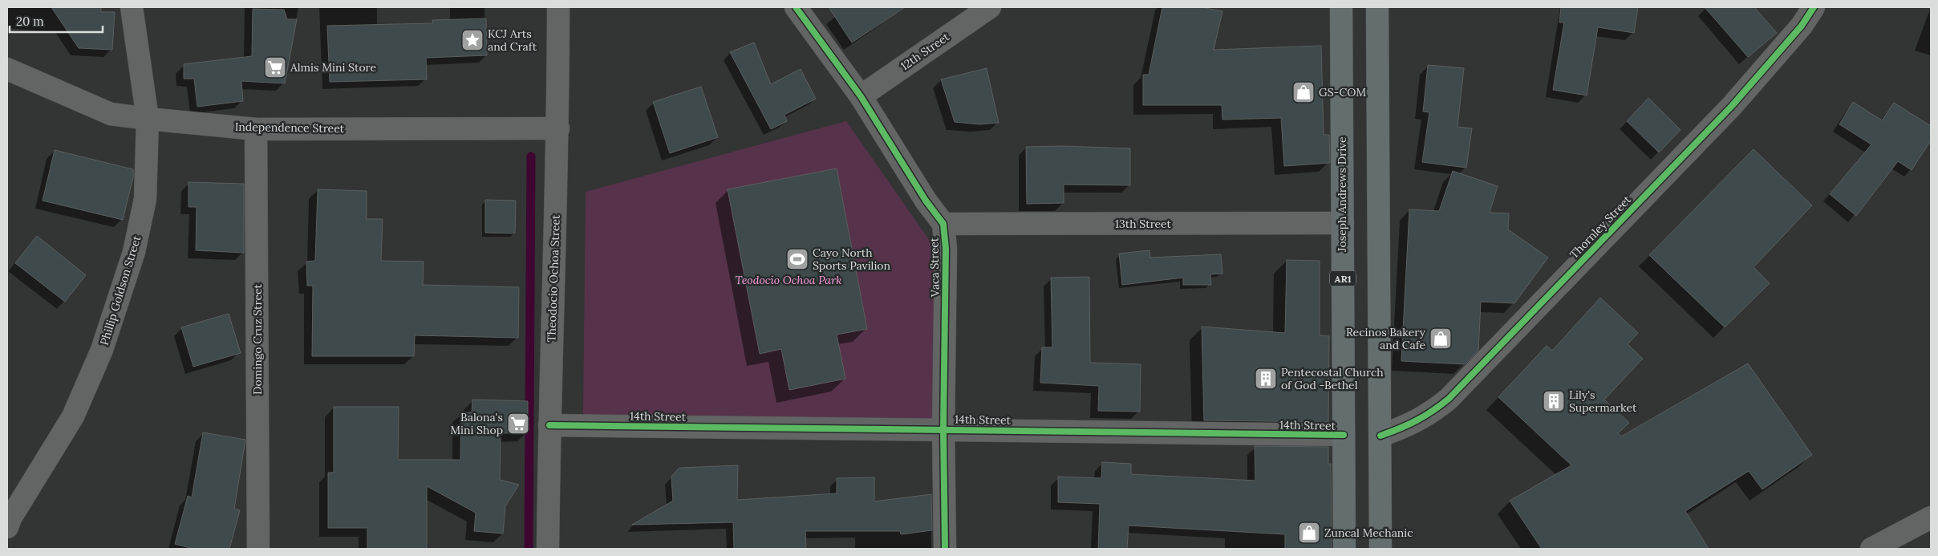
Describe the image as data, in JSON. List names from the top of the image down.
{
  "streets": {
    "highway": ["Joseph Andrews Drive", "AR1"],
    "street": [
      "12th Street",
      "Independence Street",
      "13th Street",
      "Thornley Street",
      "Vaca Street",
      "Theodocio Ochoa Street",
      "Phillip Goldson Street",
      "Domingo Cruz Street",
      "14th Street"
    ]
  },
  "crossings": [
    ["12th Street", "Vaca Street"],
    ["Independence Street", "Theodocio Ochoa Street"],
    ["Independence Street", "Phillip Goldson Street"],
    ["Independence Street", "Domingo Cruz Street"],
    ["Joseph Andrews Drive", "13th Street"],
    ["Joseph Andrews Drive", "14th Street"],
    ["13th Street", "Vaca Street"],
    ["Vaca Street", "14th Street"],
    ["Theodocio Ochoa Street", "14th Street"]
  ],
  "parks": ["Teodocio Ochoa Park"],
  "places": {
    "place": ["KCJ Arts and Craft"],
    "supermarket": ["Almis Mini Store", "Balona's Mini Shop"],
    "shop": ["GS-COM", "Recinos Bakery and Cafe", "Zuncal Mechanic"],
    "sports": ["Cayo North Sports Pavilion"],
    "building": ["Pentecostal Church of God -Bethel", "Lily's Supermarket"]
  },
  "scale_bar": "20 m"
}
